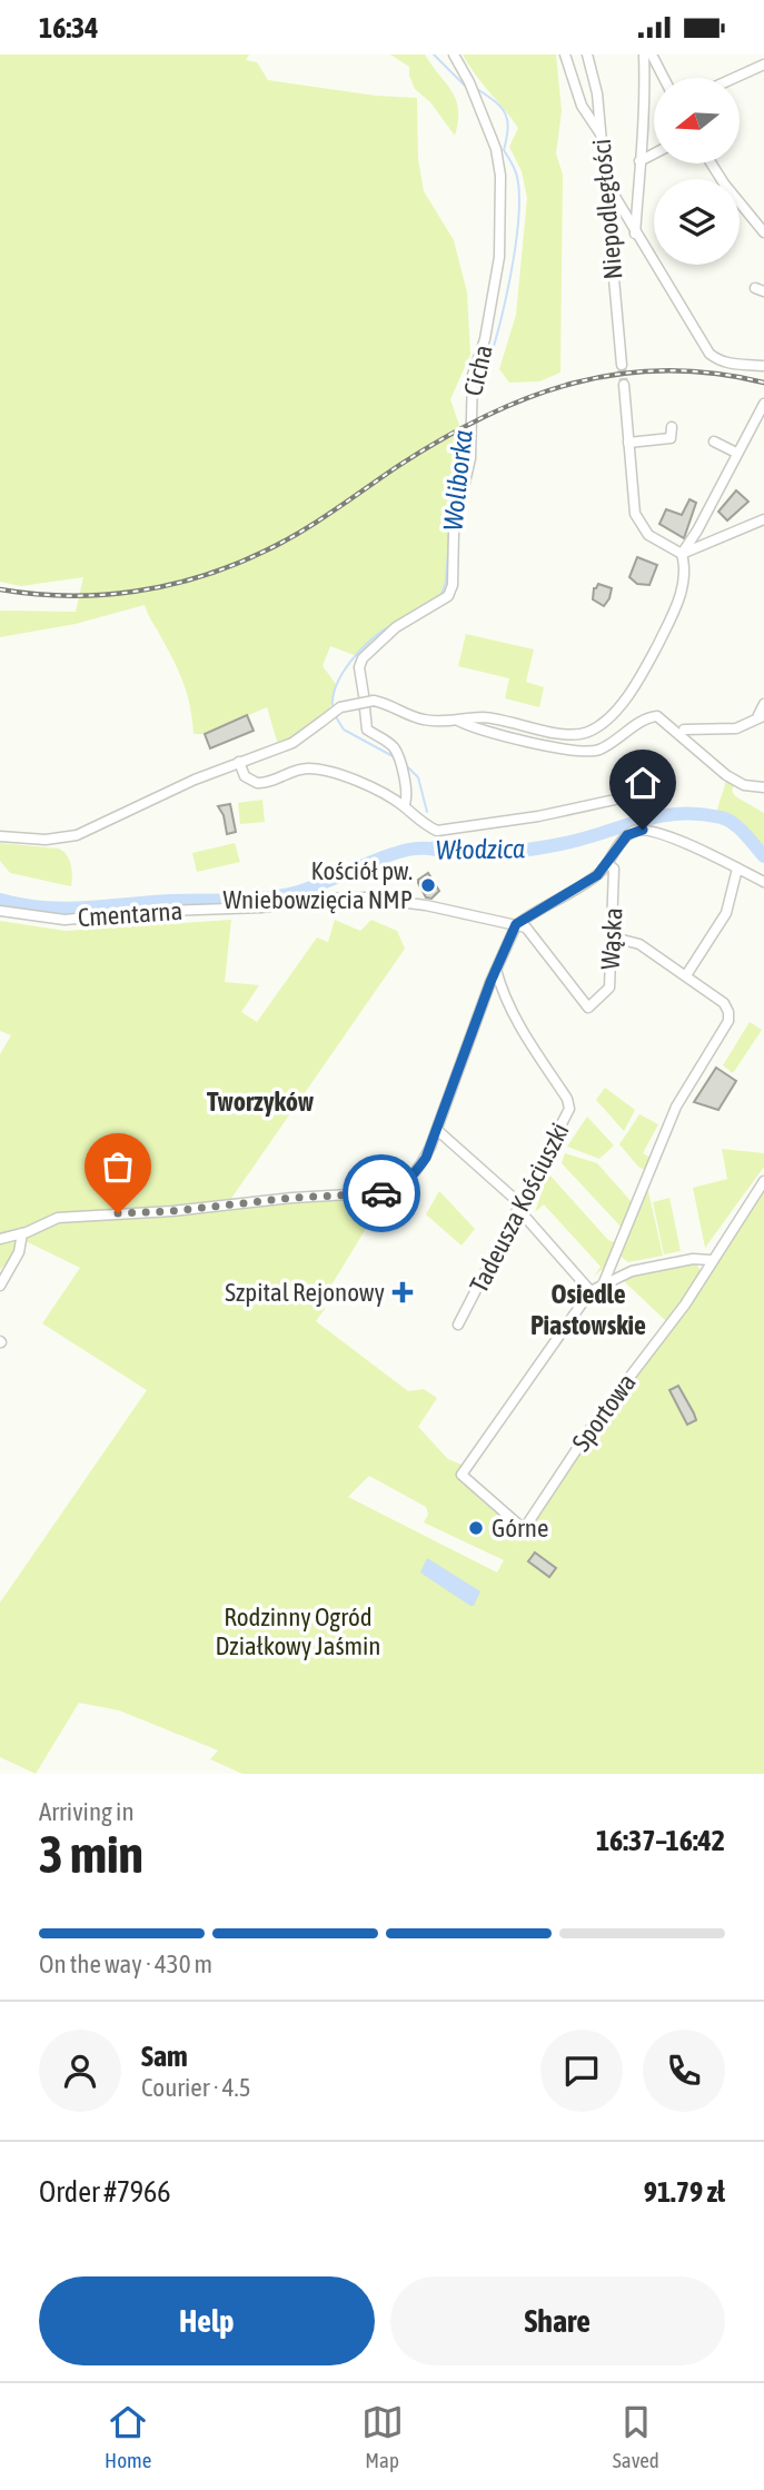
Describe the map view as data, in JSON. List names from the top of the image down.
{
  "streets": {
    "street": [
      "Niepodległości",
      "Cicha",
      "Cmentarna",
      "Wąska",
      "Tadeusza Kościuszki",
      "Sportowa"
    ]
  },
  "crossings": [
    ["Cmentarna", "Wąska"]
  ],
  "districts": ["Tworzyków", "Osiedle Piastowskie"],
  "water": ["Woliborka", "Włodzica"],
  "parks": ["Rodzinny Ogród Działkowy Jaśmin"],
  "places": {
    "other": ["Kościół pw. Wniebowzięcia NMP", "Górne"],
    "health": ["Szpital Rejonowy"]
  },
  "north": "left",
  "page": {
    "status": "16:34",
    "heading": ["3 min", "Arriving in", "16:37–16:42"],
    "panel": [
      "Sam",
      "Courier · 4.5",
      "Order #7966",
      "91.79 zł"
    ],
    "bar": "On the way · 430 m",
    "buttons": ["Help", "Share"],
    "tabs": ["Home", "Map", "Saved"]
  }
}
